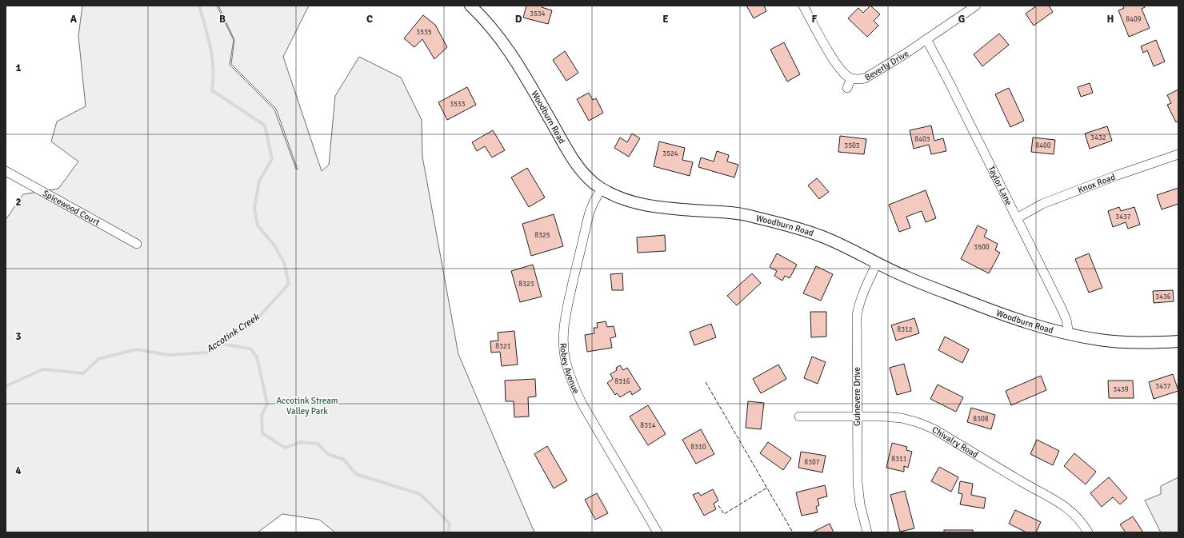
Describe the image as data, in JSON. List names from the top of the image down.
{
  "streets": {
    "street": [
      "Beverly Drive",
      "Woodburn Road",
      "Knox Road",
      "Taylor Lane",
      "Spicewood Court",
      "Robey Avenue",
      "Guinevere Drive",
      "Chivalry Road"
    ]
  },
  "crossings": [
    ["Beverly Drive", "Taylor Lane"],
    ["Woodburn Road", "Taylor Lane"],
    ["Woodburn Road", "Robey Avenue"],
    ["Woodburn Road", "Guinevere Drive"],
    ["Knox Road", "Taylor Lane"],
    ["Guinevere Drive", "Chivalry Road"]
  ],
  "water": ["Accotink Creek"],
  "parks": ["Accotink Stream Valley Park"],
  "house_numbers": [
    "3534",
    "8409",
    "3535",
    "3533",
    "3432",
    "8403",
    "3503",
    "8400",
    "3524",
    "3437",
    "8325",
    "3500",
    "8323",
    "3436",
    "8312",
    "8321",
    "8316",
    "3437",
    "3439",
    "8308",
    "8314",
    "8310",
    "8311",
    "8307"
  ],
  "grid": {
    "columns": [
      "A",
      "B",
      "C",
      "D",
      "E",
      "F",
      "G",
      "H"
    ],
    "rows": [
      "1",
      "2",
      "3",
      "4"
    ]
  }
}
